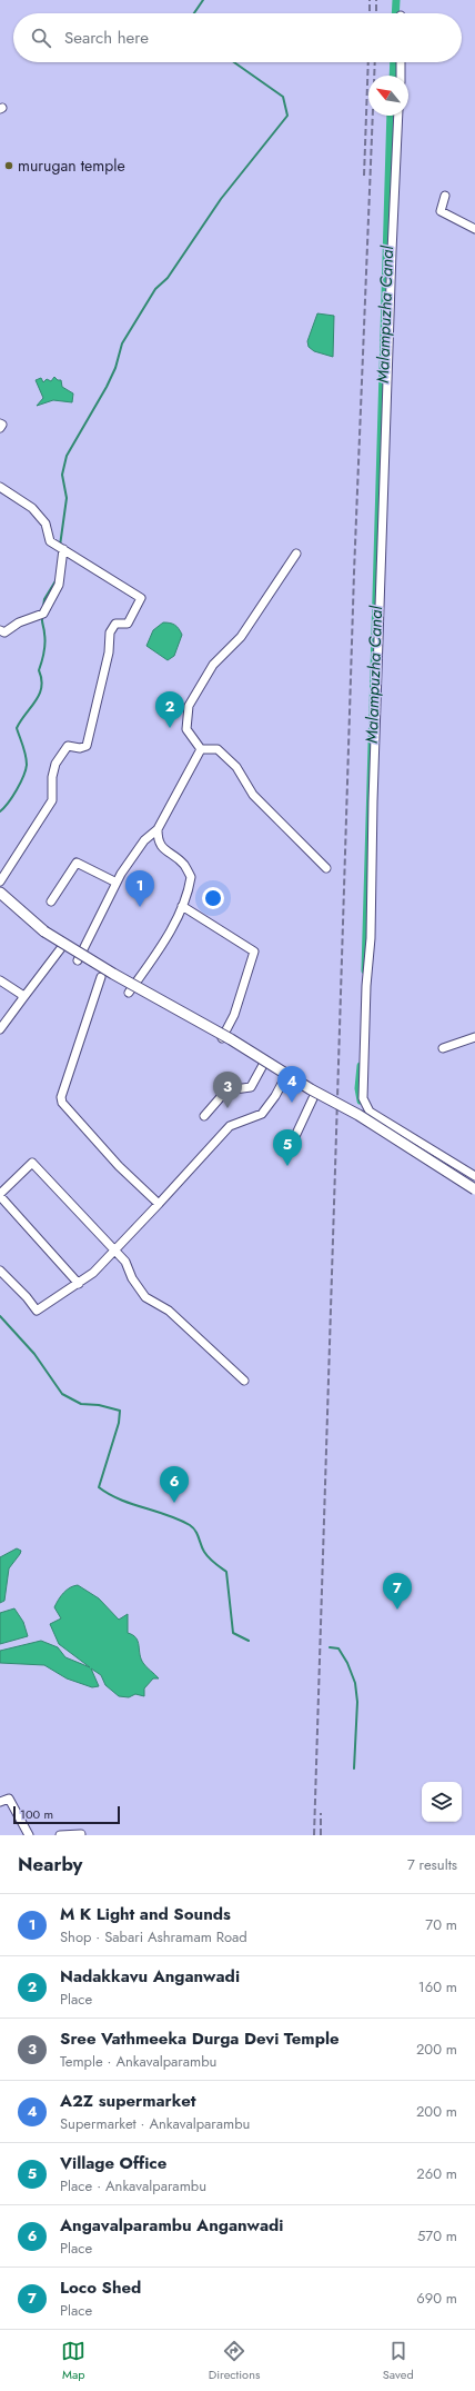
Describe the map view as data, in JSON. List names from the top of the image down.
{
  "water": ["Malampuzha Canal"],
  "places": ["murugan temple"],
  "scale_bar": "100 m",
  "north": "top left",
  "page": {
    "search": "Search here",
    "pins": [
      "2",
      "1",
      "4",
      "3",
      "5",
      "6",
      "7"
    ],
    "scale": "100 m",
    "heading": ["Nearby", "7 results"],
    "list": [
      {
        "mark": "1",
        "name": "M K Light and Sounds",
        "note": "Shop · Sabari Ashramam Road",
        "value": "70 m"
      },
      {
        "mark": "2",
        "name": "Nadakkavu Anganwadi",
        "note": "Place",
        "value": "160 m"
      },
      {
        "mark": "3",
        "name": "Sree Vathmeeka Durga Devi Temple",
        "note": "Temple · Ankavalparambu",
        "value": "200 m"
      },
      {
        "mark": "4",
        "name": "A2Z supermarket",
        "note": "Supermarket · Ankavalparambu",
        "value": "200 m"
      },
      {
        "mark": "5",
        "name": "Village Office",
        "note": "Place · Ankavalparambu",
        "value": "260 m"
      },
      {
        "mark": "6",
        "name": "Angavalparambu Anganwadi",
        "note": "Place",
        "value": "570 m"
      },
      {
        "mark": "7",
        "name": "Loco Shed",
        "note": "Place",
        "value": "690 m"
      }
    ],
    "nav": ["Map", "Directions", "Saved"]
  }
}
